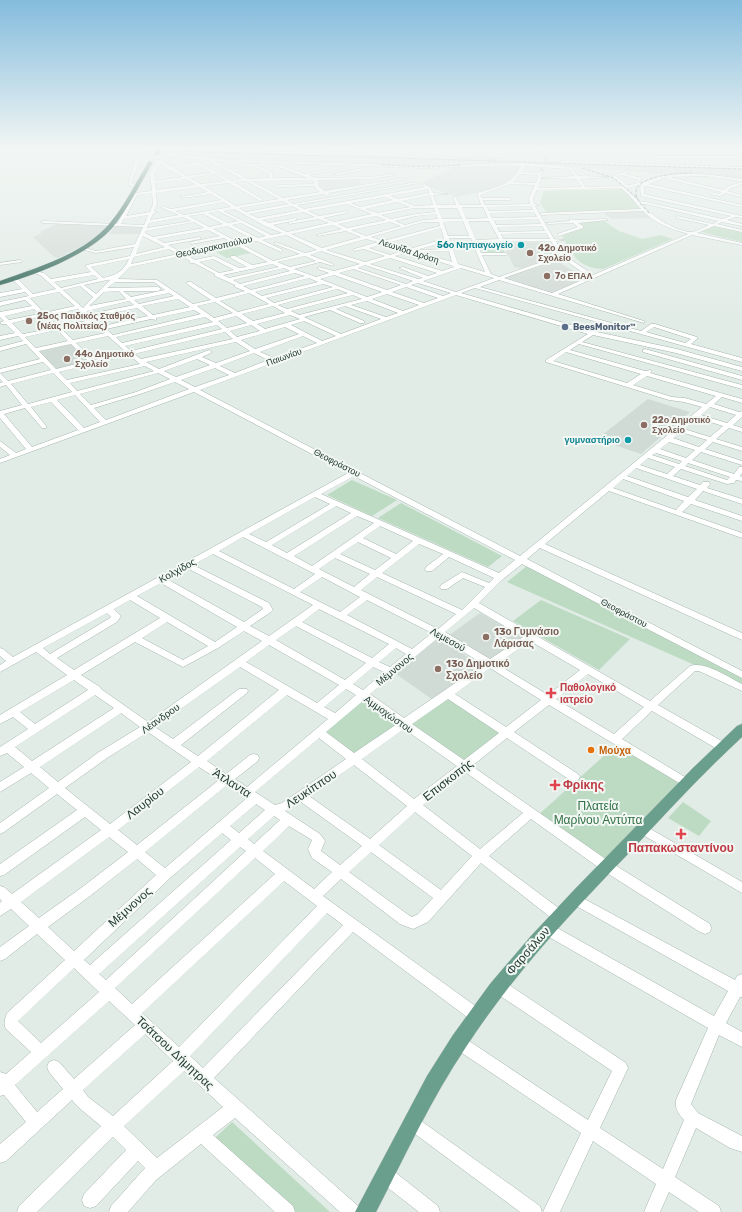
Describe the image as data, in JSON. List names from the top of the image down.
{
  "streets": {
    "main road": ["Φαρσάλων"],
    "street": [
      "Θεοδωρακοπούλου",
      "Λεωνίδα Δρόση",
      "Παιωνίου",
      "Θεοφράστου",
      "Κολχίδος",
      "Λεμεσού",
      "Μέμνονος",
      "Αμμοχώστου",
      "Λέανδρου",
      "Επισκοπής",
      "Άτλαντα",
      "Λευκίππου",
      "Λαυρίου",
      "Τσάτσου Δήμητρας"
    ]
  },
  "crossings": [
    ["Θεοδωρακοπούλου", "Λεωνίδα Δρόση"],
    ["Λεωνίδα Δρόση", "Παιωνίου"],
    ["Παιωνίου", "Θεοφράστου"],
    ["Θεοφράστου", "Κολχίδος"],
    ["Θεοφράστου", "Μέμνονος"],
    ["Κολχίδος", "Λεμεσού"],
    ["Κολχίδος", "Αμμοχώστου"],
    ["Κολχίδος", "Άτλαντα"],
    ["Λεμεσού", "Μέμνονος"],
    ["Λεμεσού", "Επισκοπής"],
    ["Λεμεσού", "Λευκίππου"],
    ["Λεμεσού", "Φαρσάλων"],
    ["Μέμνονος", "Αμμοχώστου"],
    ["Μέμνονος", "Άτλαντα"],
    ["Μέμνονος", "Τσάτσου Δήμητρας"],
    ["Αμμοχώστου", "Λέανδρου"],
    ["Αμμοχώστου", "Επισκοπής"],
    ["Αμμοχώστου", "Λευκίππου"],
    ["Αμμοχώστου", "Φαρσάλων"],
    ["Λέανδρου", "Άτλαντα"],
    ["Επισκοπής", "Άτλαντα"],
    ["Άτλαντα", "Λευκίππου"],
    ["Άτλαντα", "Λαυρίου"],
    ["Λευκίππου", "Τσάτσου Δήμητρας"],
    ["Λαυρίου", "Τσάτσου Δήμητρας"]
  ],
  "parks": ["Πλατεία Μαρίνου Αντύπα"],
  "places": {
    "other": [
      "56ο Νηπιαγωγείο",
      "42ο Δημοτικό Σχολείο",
      "7ο ΕΠΑΛ",
      "25ος Παιδικός Σταθμός (Νέας Πολιτείας)",
      "BeesMonitor™",
      "44ο Δημοτικό Σχολείο",
      "22ο Δημοτικό Σχολείο",
      "γυμναστήριο",
      "13ο Γυμνάσιο Λάρισας",
      "13ο Δημοτικό Σχολείο",
      "Μούχα"
    ],
    "health": ["Παθολογικό ιατρείο", "Φρίκης", "Παπακωσταντίνου"]
  }
}
